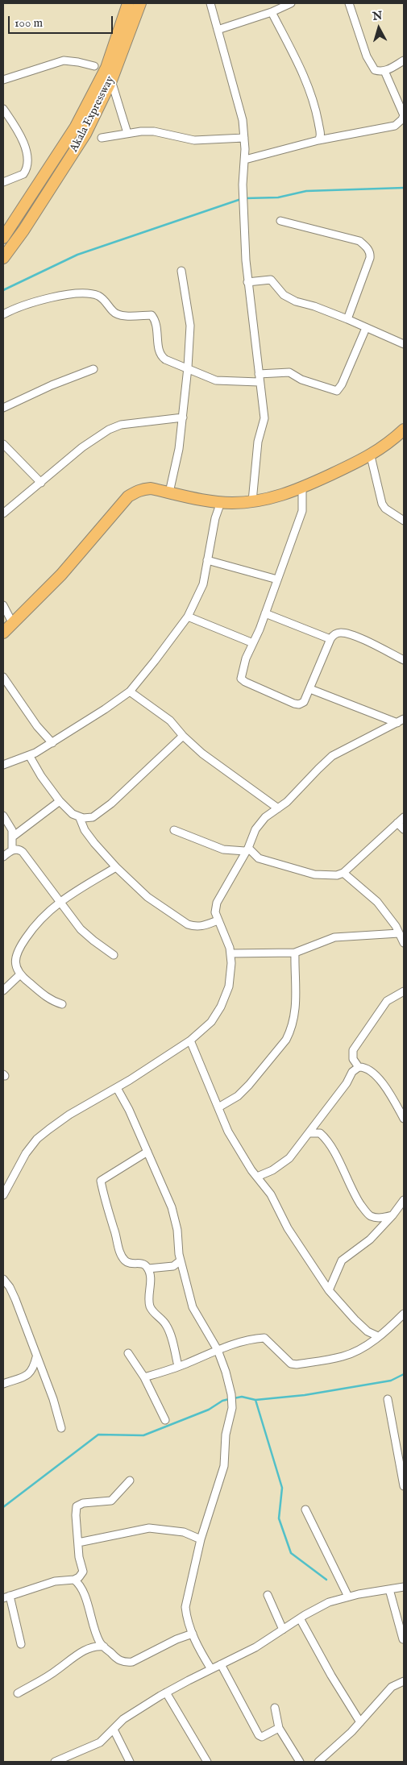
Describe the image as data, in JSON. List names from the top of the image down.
{
  "streets": {
    "main road": ["Akala Expressway"]
  },
  "scale_bar": "100 m",
  "north": "top"
}
